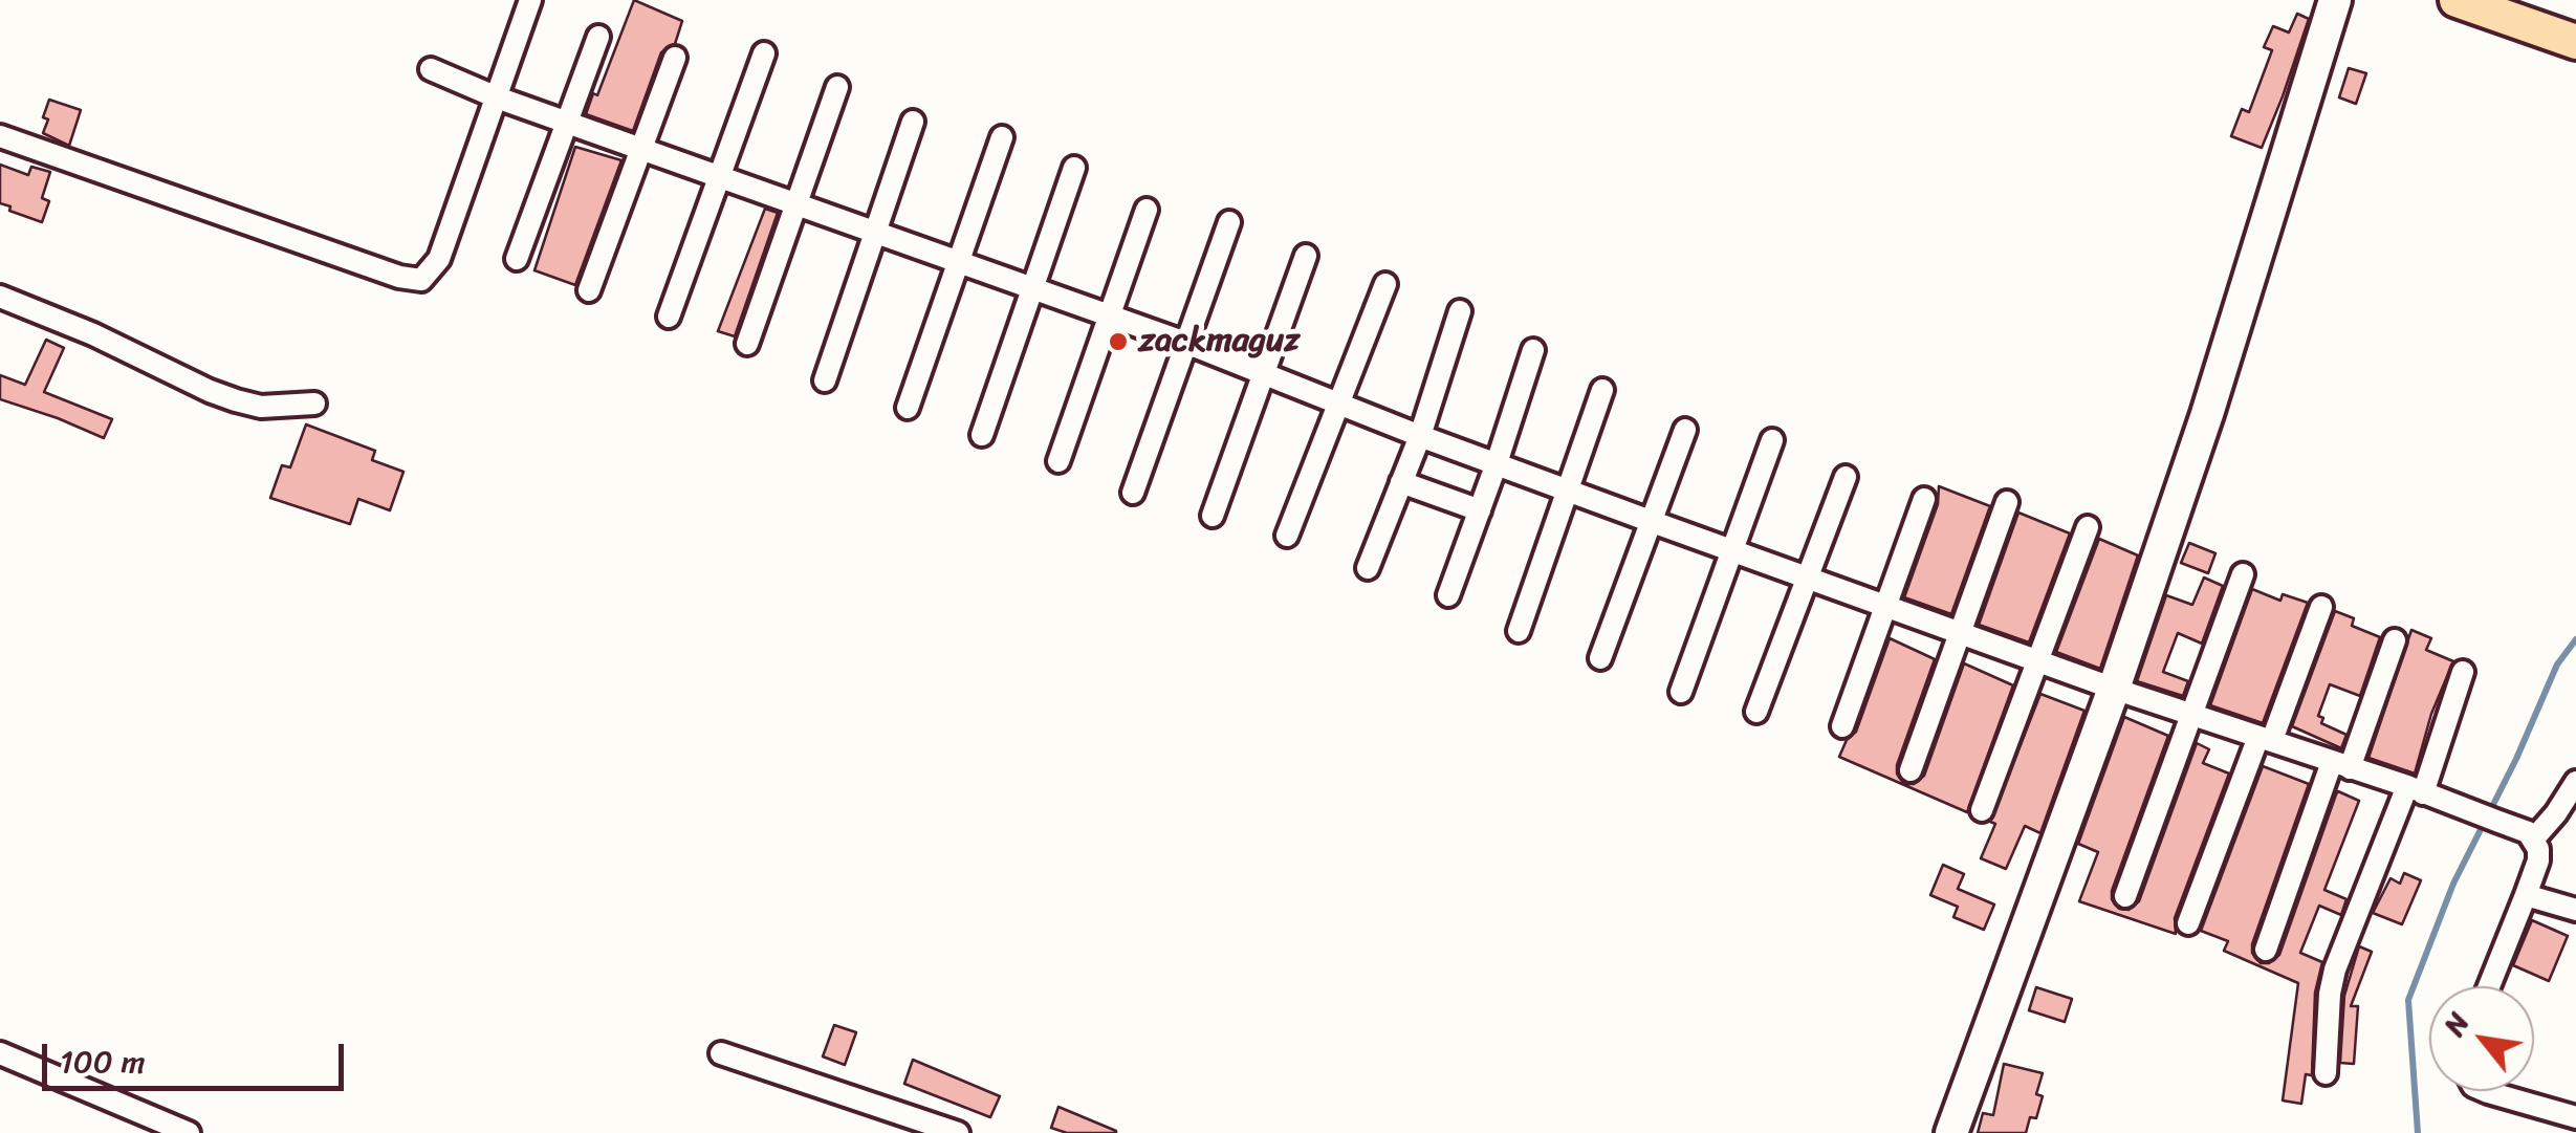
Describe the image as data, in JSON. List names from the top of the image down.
{
  "places": ["zackmaguz"],
  "scale_bar": "100 m",
  "north": "top left"
}
